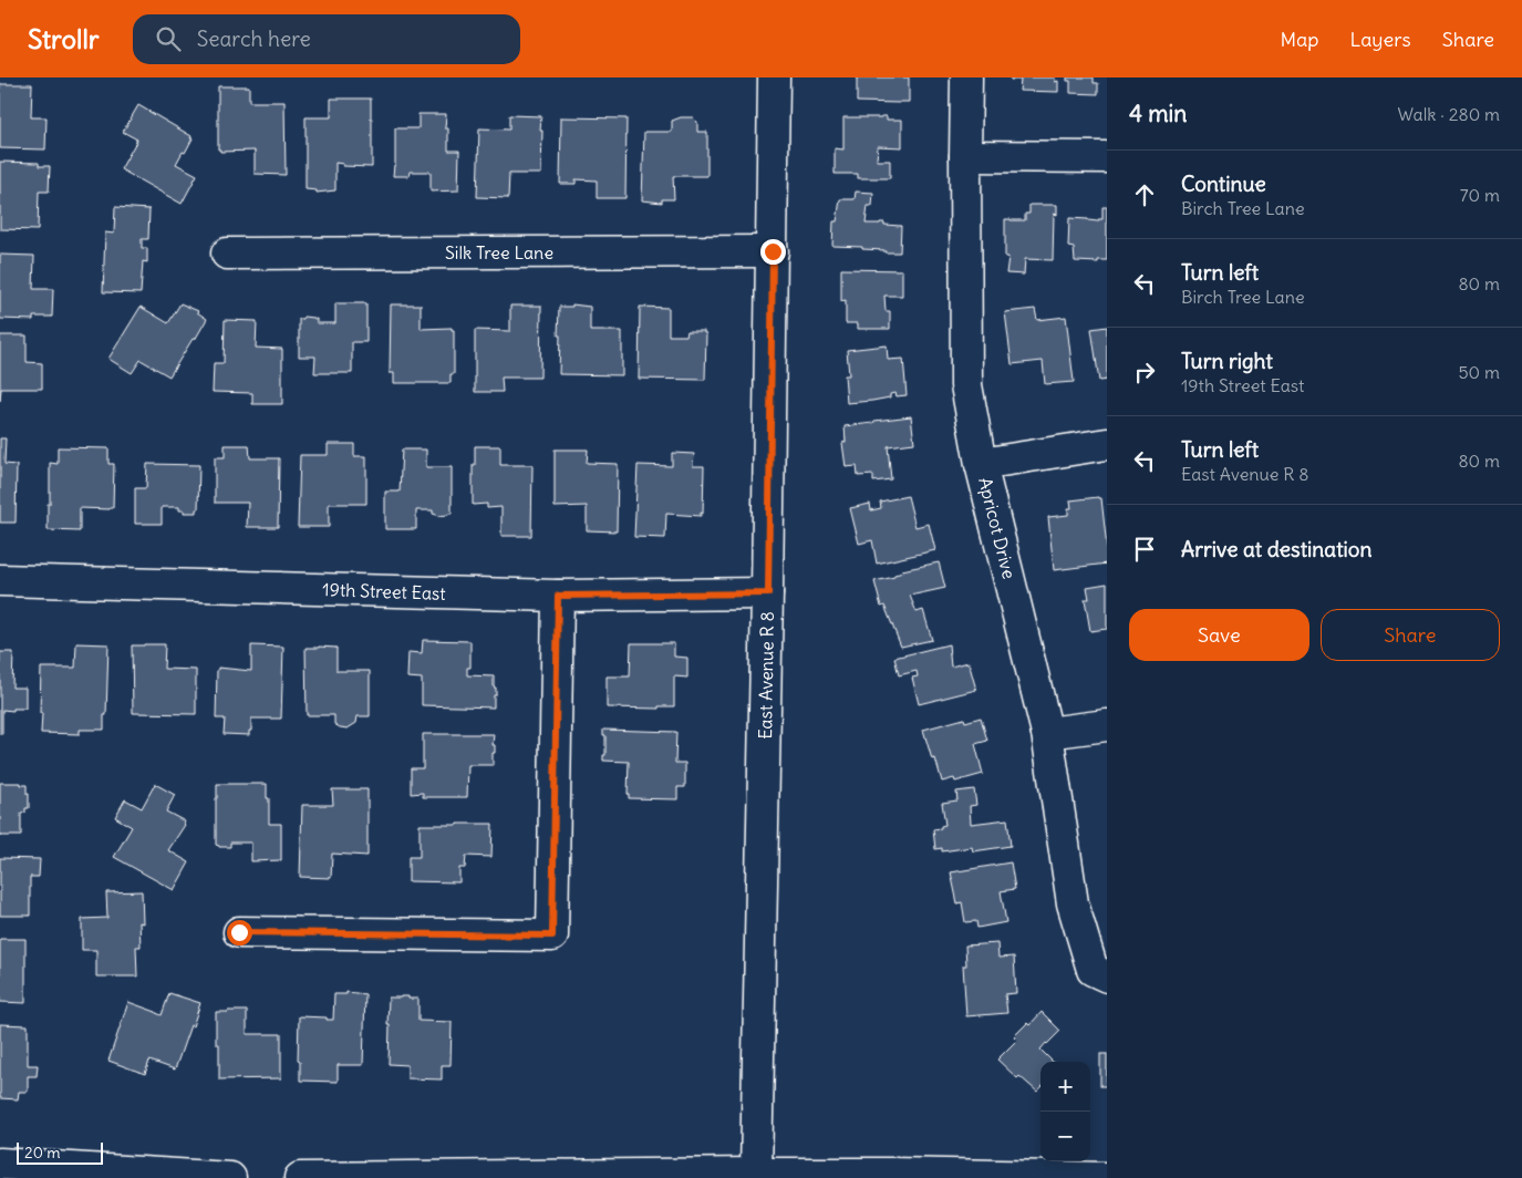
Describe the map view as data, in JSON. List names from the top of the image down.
{
  "streets": {
    "street": [
      "Silk Tree Lane",
      "Apricot Drive",
      "19th Street East",
      "East Avenue R 8"
    ]
  },
  "crossings": [
    ["Silk Tree Lane", "East Avenue R 8"],
    ["19th Street East", "East Avenue R 8"]
  ],
  "scale_bar": "20 m",
  "page": {
    "header": "Strollr",
    "search": "Search here",
    "nav": ["Map", "Layers", "Share"],
    "heading": ["4 min", "Walk · 280 m"],
    "list": [
      ["Continue", "Birch Tree Lane", "70 m"],
      ["Turn left", "Birch Tree Lane", "80 m"],
      ["Turn right", "19th Street East", "50 m"],
      ["Turn left", "East Avenue R 8", "80 m"],
      "Arrive at destination"
    ],
    "buttons": ["Save", "Share"],
    "map_buttons": ["+", "−"],
    "scale": "20 m"
  }
}
